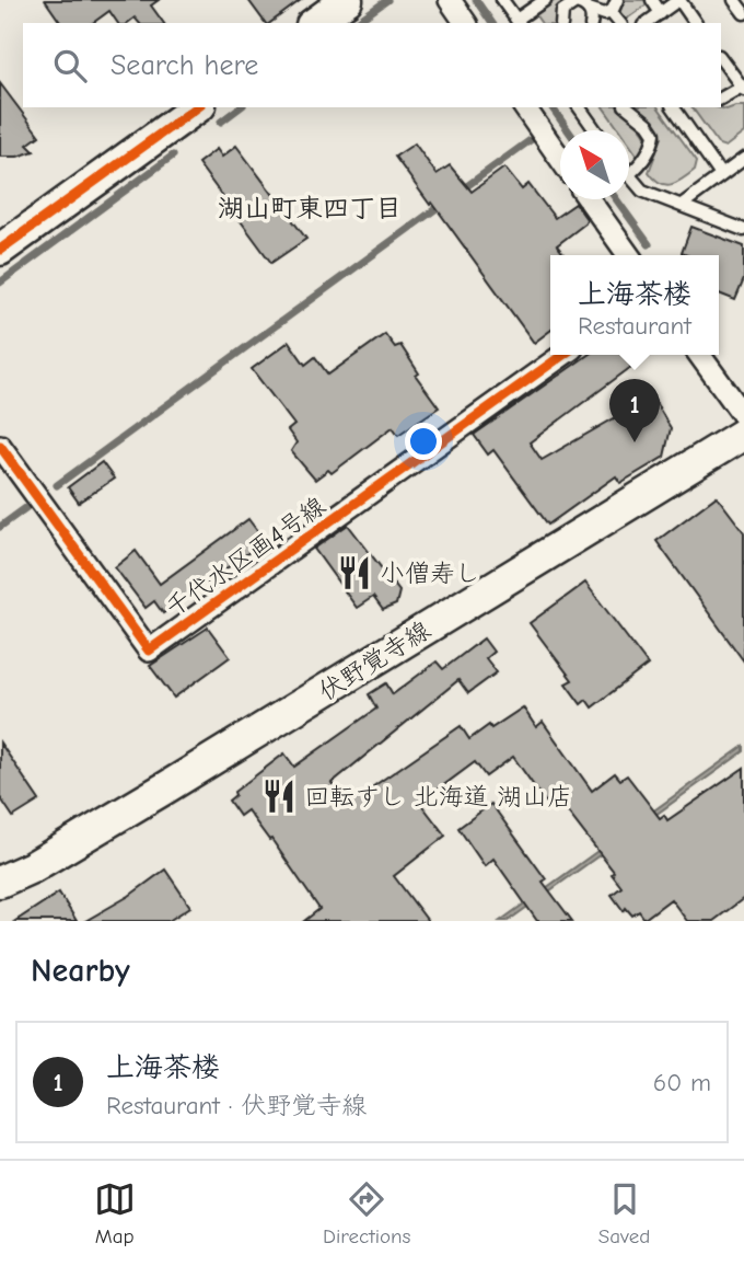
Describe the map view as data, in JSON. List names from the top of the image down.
{
  "streets": {
    "main road": ["伏野覚寺線"],
    "street": ["千代水区画4号線"]
  },
  "districts": ["湖山町東四丁目"],
  "places": {
    "restaurant": ["小僧寿し", "回転すし 北海道 湖山店"]
  },
  "north": "top left",
  "page": {
    "search": "Search here",
    "popup": ["上海茶楼", "Restaurant"],
    "pins": "1",
    "heading": "Nearby",
    "list": [
      {
        "mark": "1",
        "name": "上海茶楼",
        "note": "Restaurant · 伏野覚寺線",
        "value": "60 m"
      }
    ],
    "nav": ["Map", "Directions", "Saved"]
  }
}
